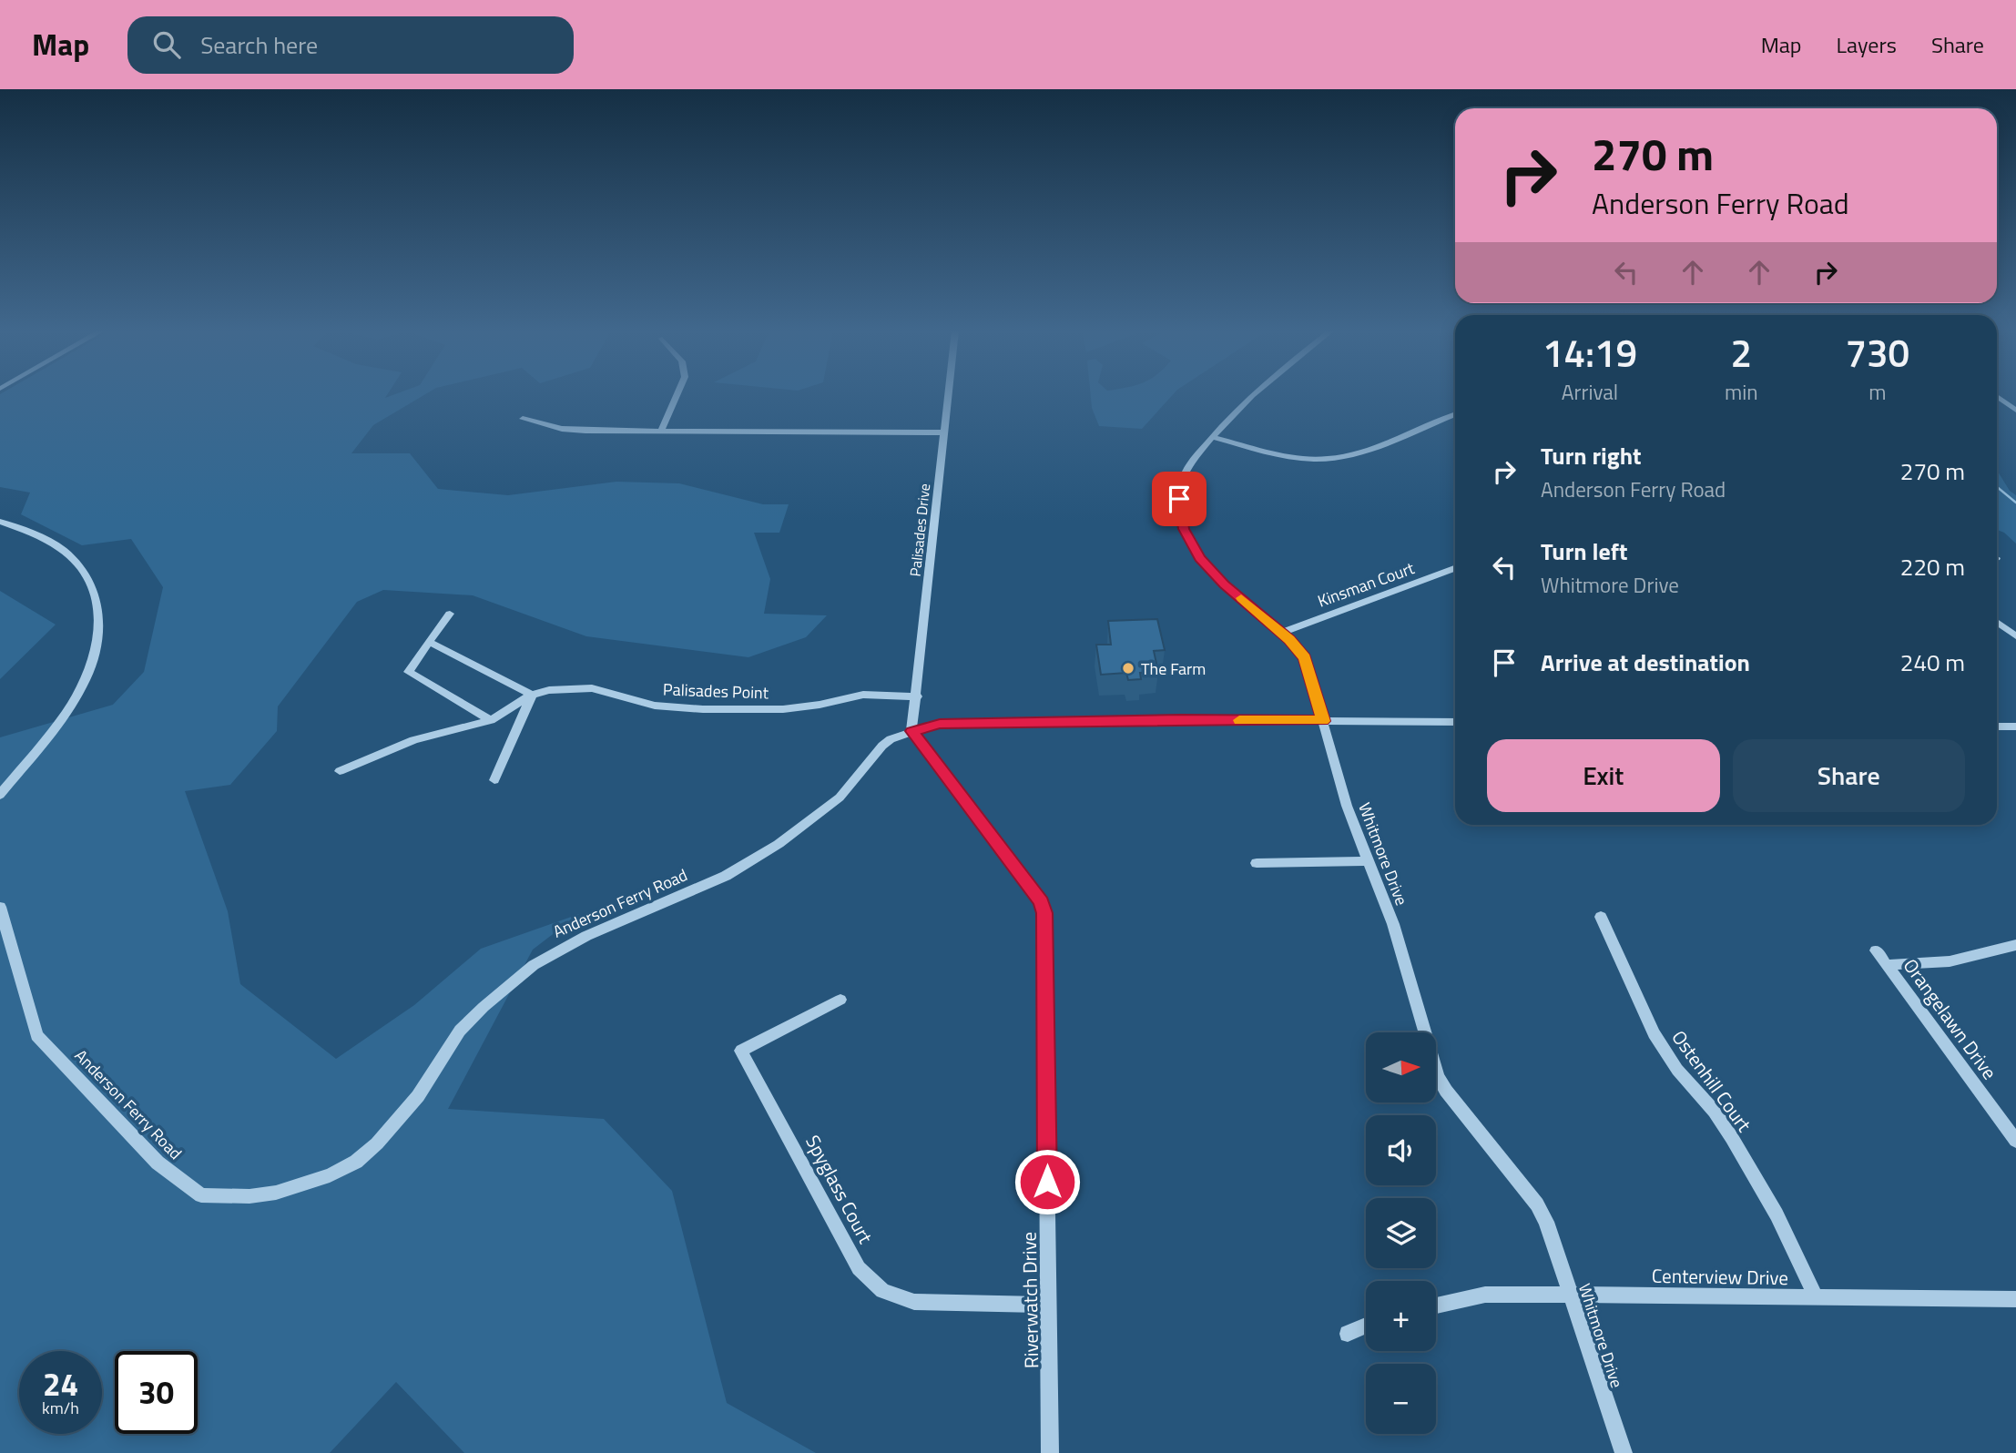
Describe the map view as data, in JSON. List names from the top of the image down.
{
  "streets": {
    "street": [
      "Palisades Drive",
      "Kinsman Court",
      "Palisades Point",
      "Whitmore Drive",
      "Anderson Ferry Road",
      "Orangelawn Drive",
      "Ostenhill Court",
      "Spyglass Court",
      "Centerview Drive",
      "Riverwatch Drive"
    ]
  },
  "crossings": [
    ["Palisades Drive", "Palisades Point"],
    ["Palisades Drive", "Anderson Ferry Road"],
    ["Palisades Drive", "Riverwatch Drive"],
    ["Kinsman Court", "Whitmore Drive"],
    ["Whitmore Drive", "Anderson Ferry Road"],
    ["Whitmore Drive", "Centerview Drive"],
    ["Anderson Ferry Road", "Riverwatch Drive"],
    ["Ostenhill Court", "Centerview Drive"],
    ["Spyglass Court", "Riverwatch Drive"]
  ],
  "places": ["The Farm"],
  "north": "right",
  "page": {
    "header": "Map",
    "search": "Search here",
    "nav": ["Map", "Layers", "Share"],
    "turn": ["270 m", "Anderson Ferry Road"],
    "eta": [
      "14:19",
      "Arrival",
      "2",
      "min",
      "730",
      "m"
    ],
    "list": [
      {
        "name": "Turn right",
        "note": "Anderson Ferry Road",
        "value": "270 m"
      },
      {
        "name": "Turn left",
        "note": "Whitmore Drive",
        "value": "220 m"
      },
      {
        "name": "Arrive at destination",
        "value": "240 m"
      }
    ],
    "buttons": ["Exit", "Share"],
    "map_buttons": ["+", "−"],
    "speed": "24 km/h",
    "limit": "30"
  }
}
